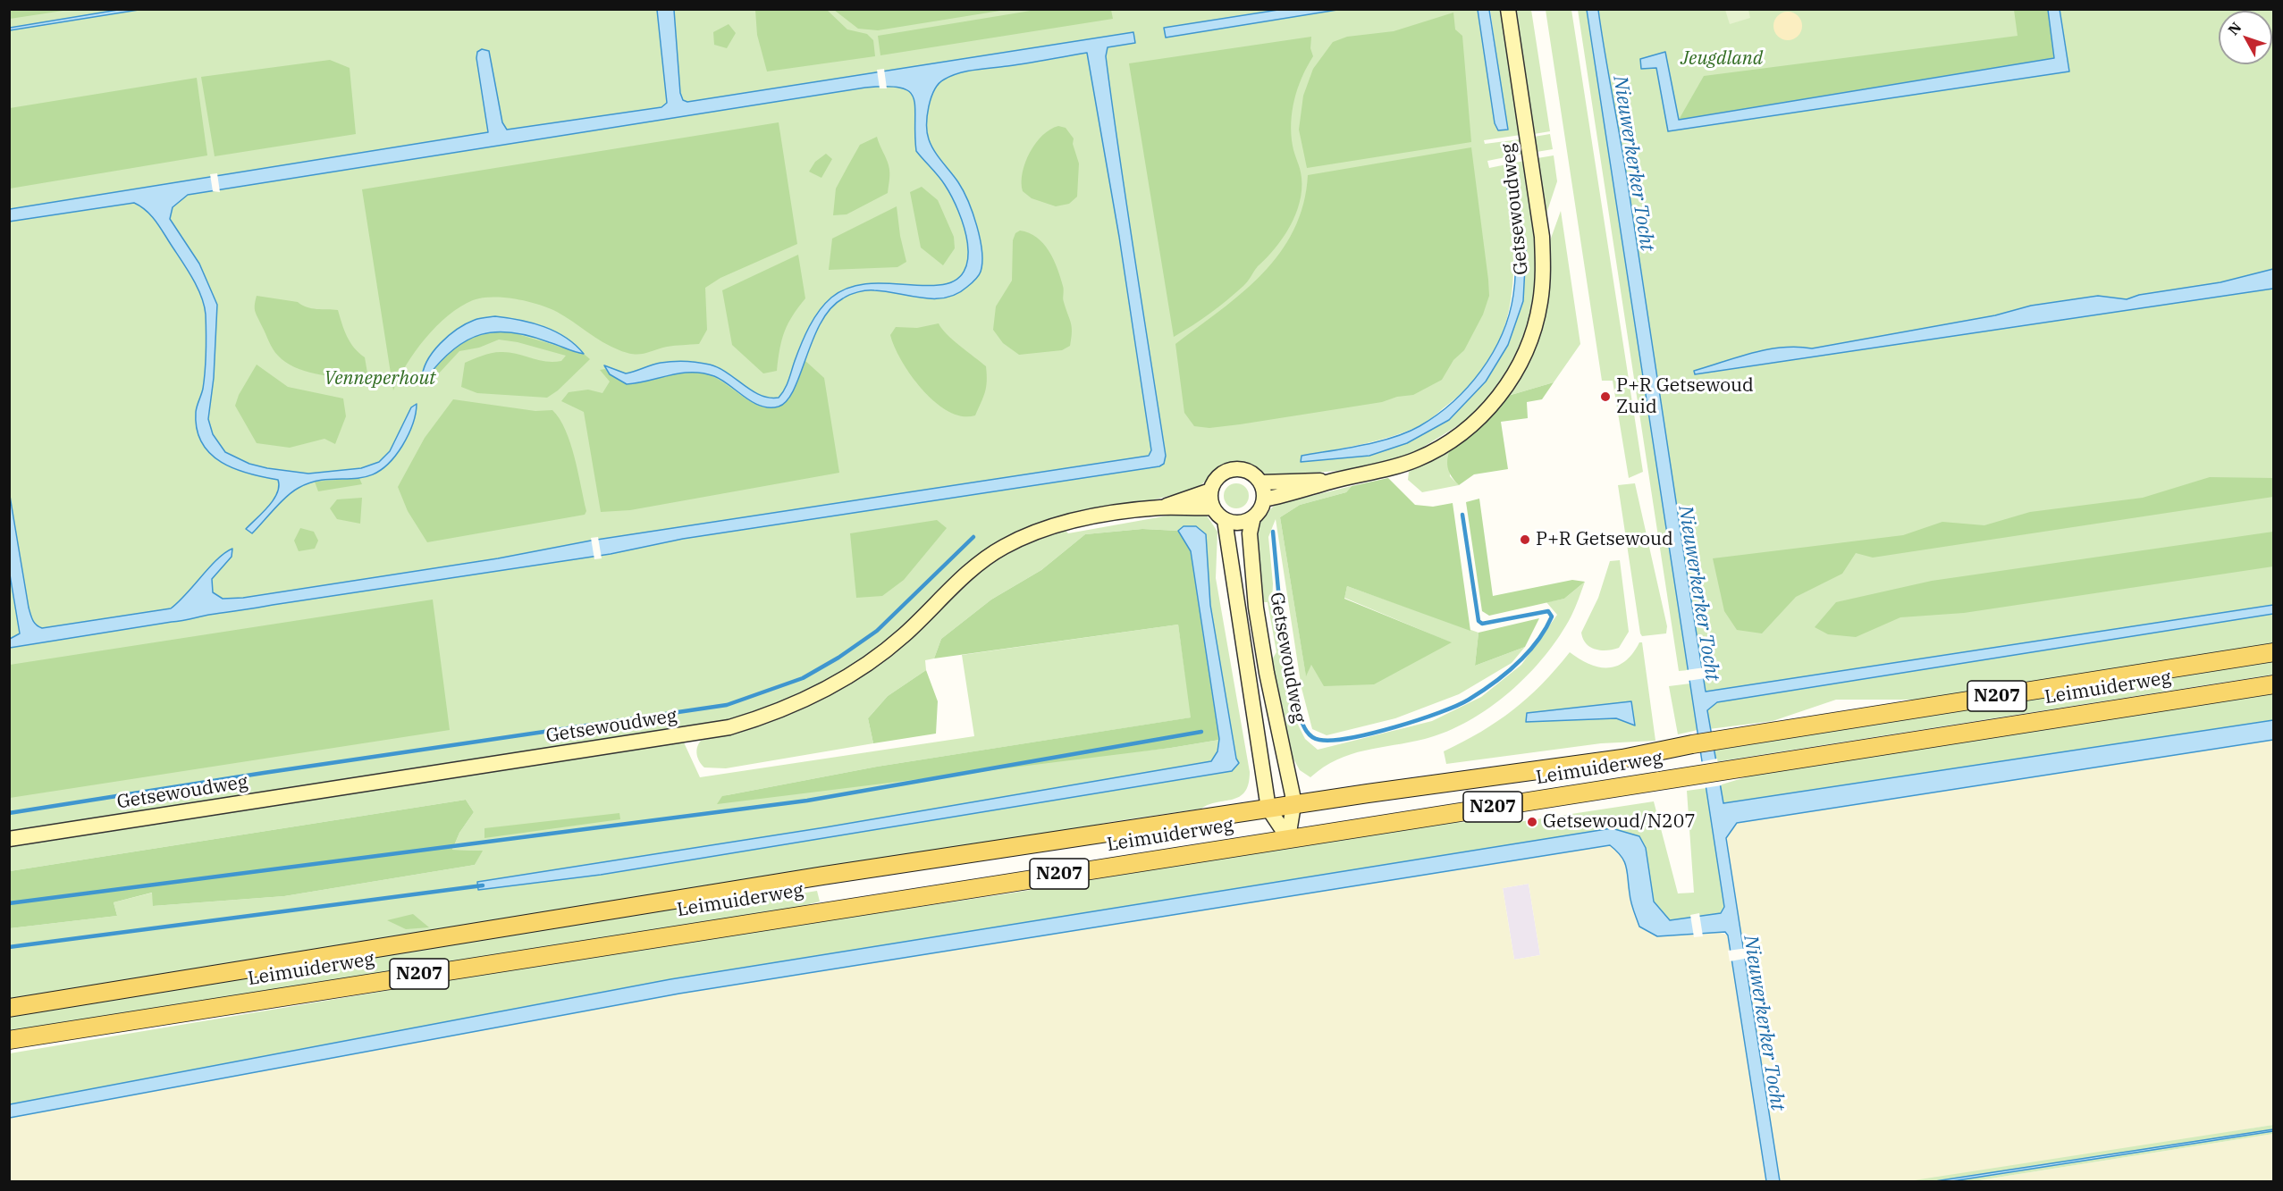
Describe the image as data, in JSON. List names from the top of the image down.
{
  "streets": {
    "main road": ["Getsewoudweg", "Leimuiderweg", "N207"]
  },
  "crossings": [
    ["Getsewoudweg", "Leimuiderweg"]
  ],
  "water": ["Nieuwerkerker Tocht"],
  "parks": ["Jeugdland", "Venneperhout"],
  "places": ["P+R Getsewoud Zuid", "P+R Getsewoud", "Getsewoud/N207"],
  "north": "top left"
}
